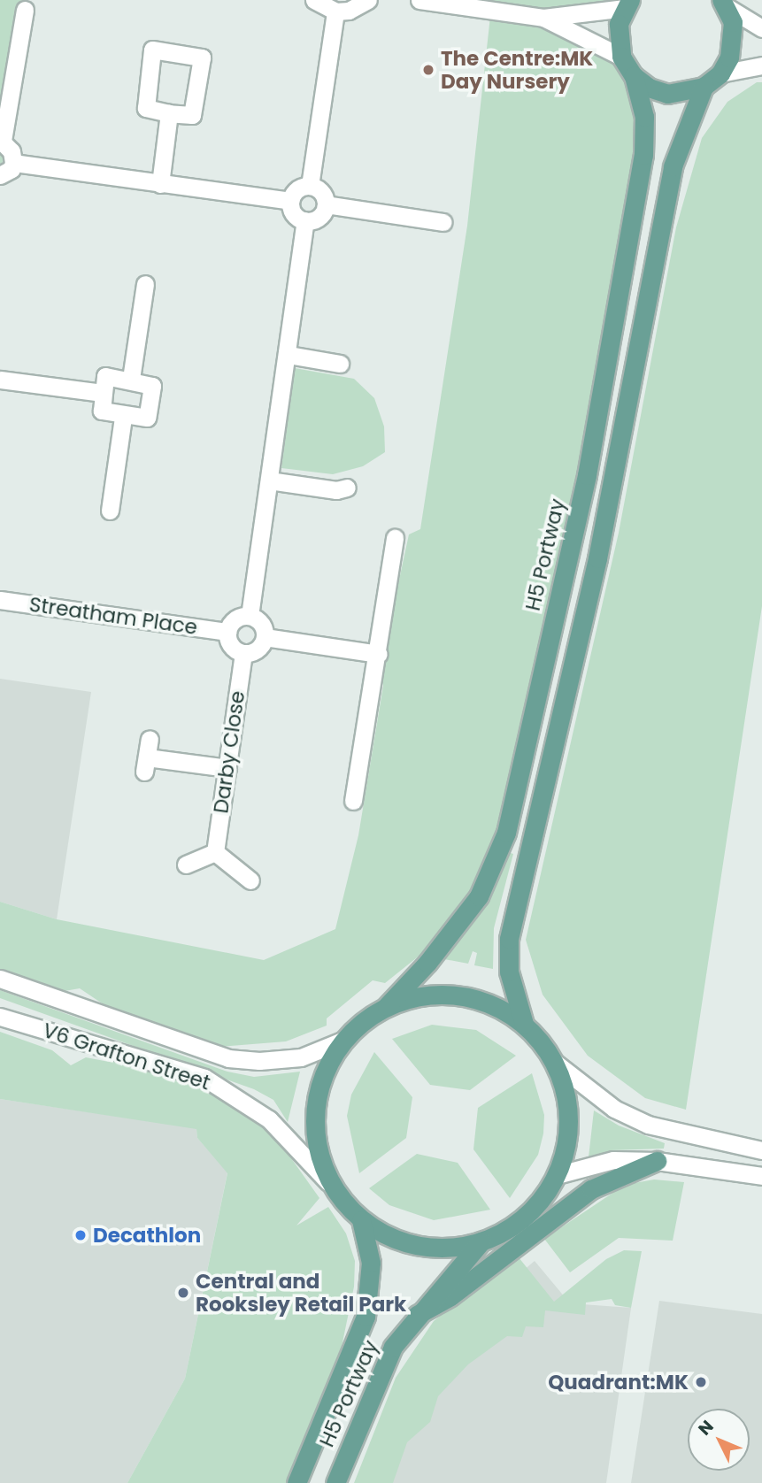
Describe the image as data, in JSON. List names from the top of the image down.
{
  "streets": {
    "main road": ["H5 Portway"],
    "street": ["Streatham Place", "Darby Close", "V6 Grafton Street"]
  },
  "crossings": [
    ["Streatham Place", "Darby Close"]
  ],
  "places": [
    "The Centre:MK Day Nursery",
    "Decathlon",
    "Central and Rooksley Retail Park",
    "Quadrant:MK"
  ],
  "north": "top left"
}
